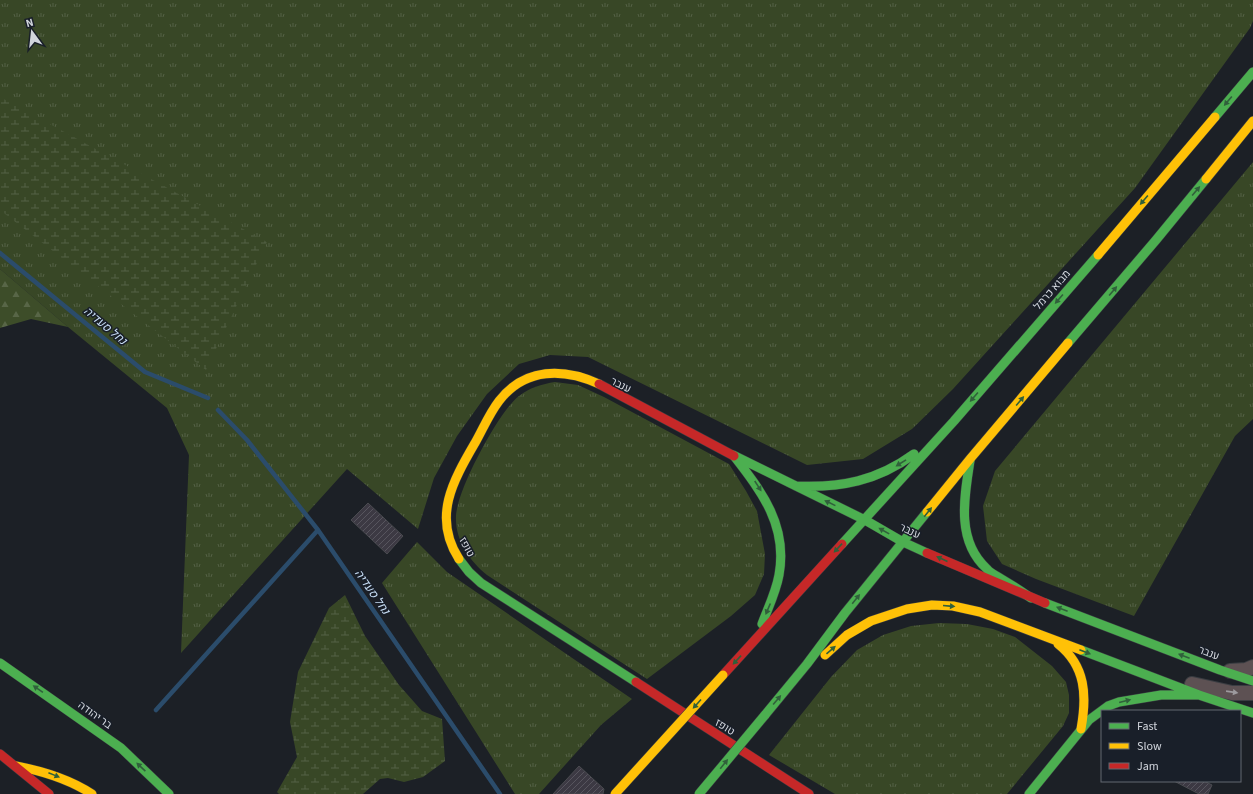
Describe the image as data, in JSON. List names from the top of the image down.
{
  "streets": {
    "main road": [
      "מבוא כרמל",
      "ענבר",
      "טופז",
      "בר יהודה"
    ]
  },
  "crossings": [
    ["מבוא כרמל", "ענבר"],
    ["ענבר", "טופז"]
  ],
  "water": ["נחל סעדיה"],
  "legend": ["Fast", "Slow", "Jam"],
  "north": "top"
}
